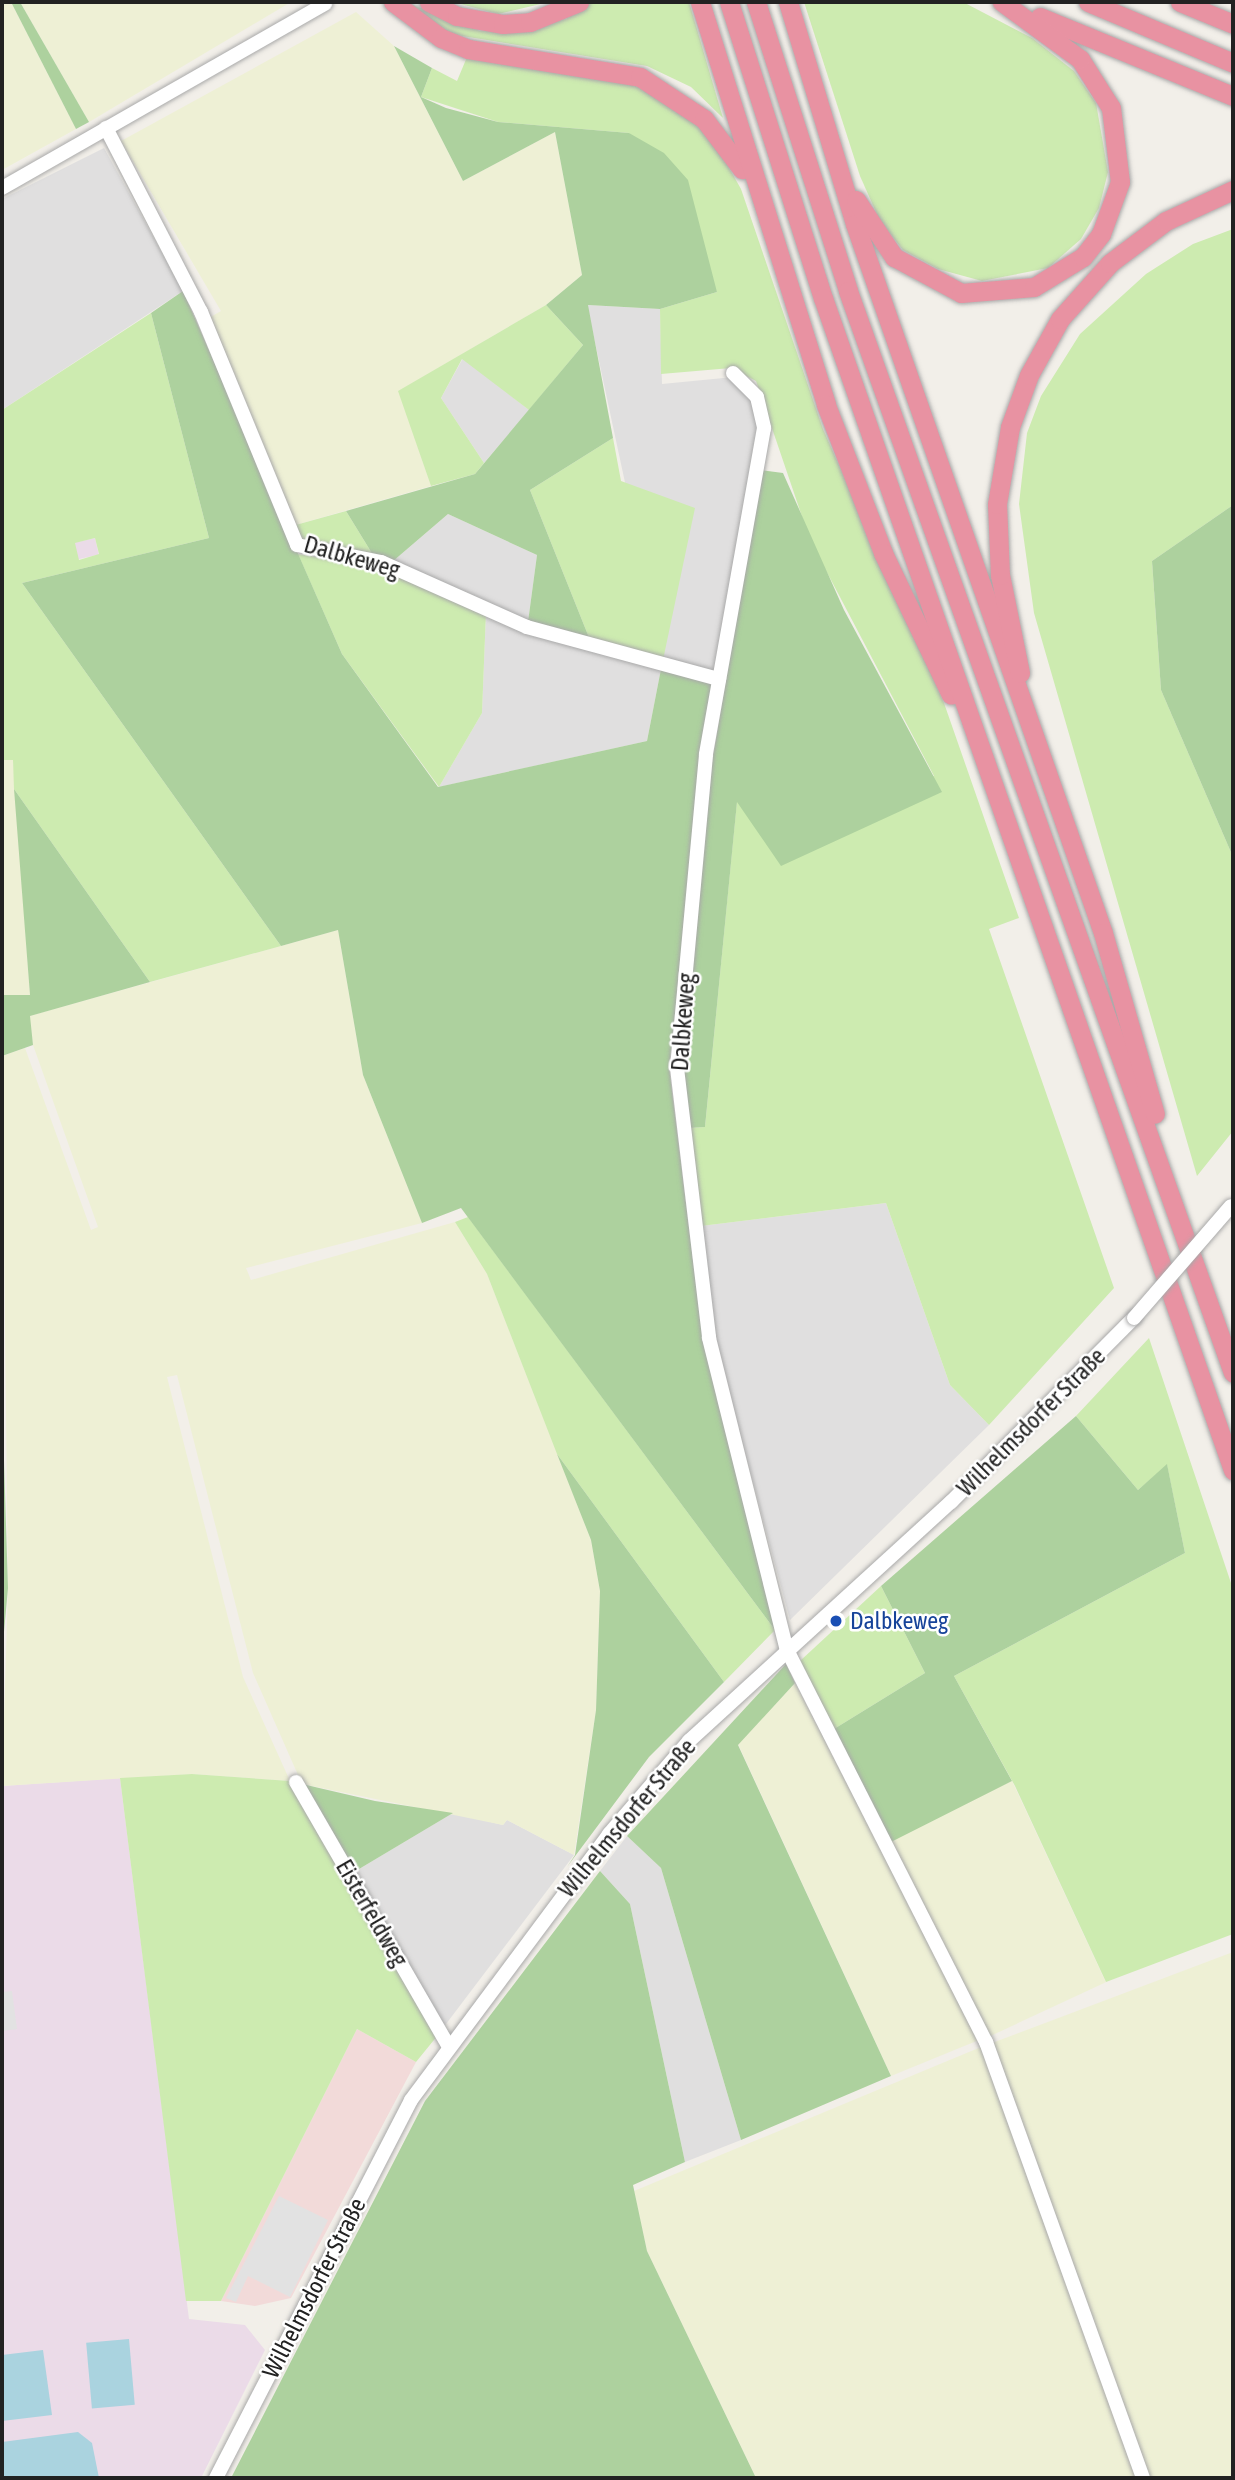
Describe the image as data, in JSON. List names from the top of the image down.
{
  "streets": {
    "street": ["Dalbkeweg", "Wilhelmsdorfer Straße", "Eisterfeldweg"]
  },
  "crossings": [
    ["Dalbkeweg", "Wilhelmsdorfer Straße"],
    ["Wilhelmsdorfer Straße", "Eisterfeldweg"]
  ],
  "places": ["Dalbkeweg"]
}
